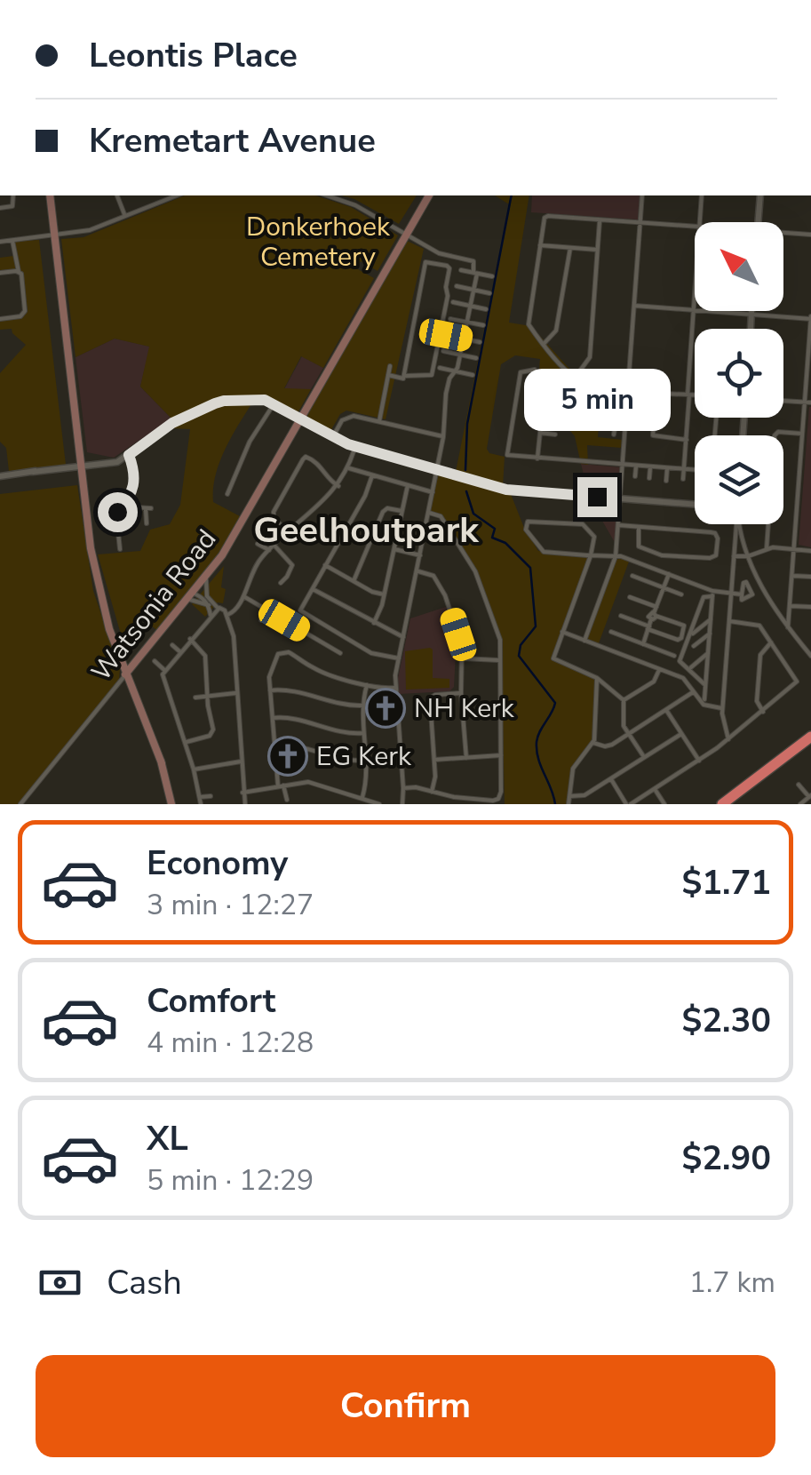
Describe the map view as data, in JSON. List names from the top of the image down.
{
  "streets": {
    "main road": ["Watsonia Road"]
  },
  "districts": ["Geelhoutpark"],
  "parks": ["Donkerhoek Cemetery"],
  "places": {
    "church": ["NH Kerk", "EG Kerk"]
  },
  "north": "top left",
  "page": {
    "banner": ["Leontis Place", "Kremetart Avenue"],
    "bubble": "5 min",
    "list": [
      {
        "name": "Economy",
        "note": "3 min · 12:27",
        "value": "$1.71"
      },
      {
        "name": "Comfort",
        "note": "4 min · 12:28",
        "value": "$2.30"
      },
      {
        "name": "XL",
        "note": "5 min · 12:29",
        "value": "$2.90"
      }
    ],
    "pay": ["Cash", "1.7 km"],
    "buttons": "Confirm"
  }
}
